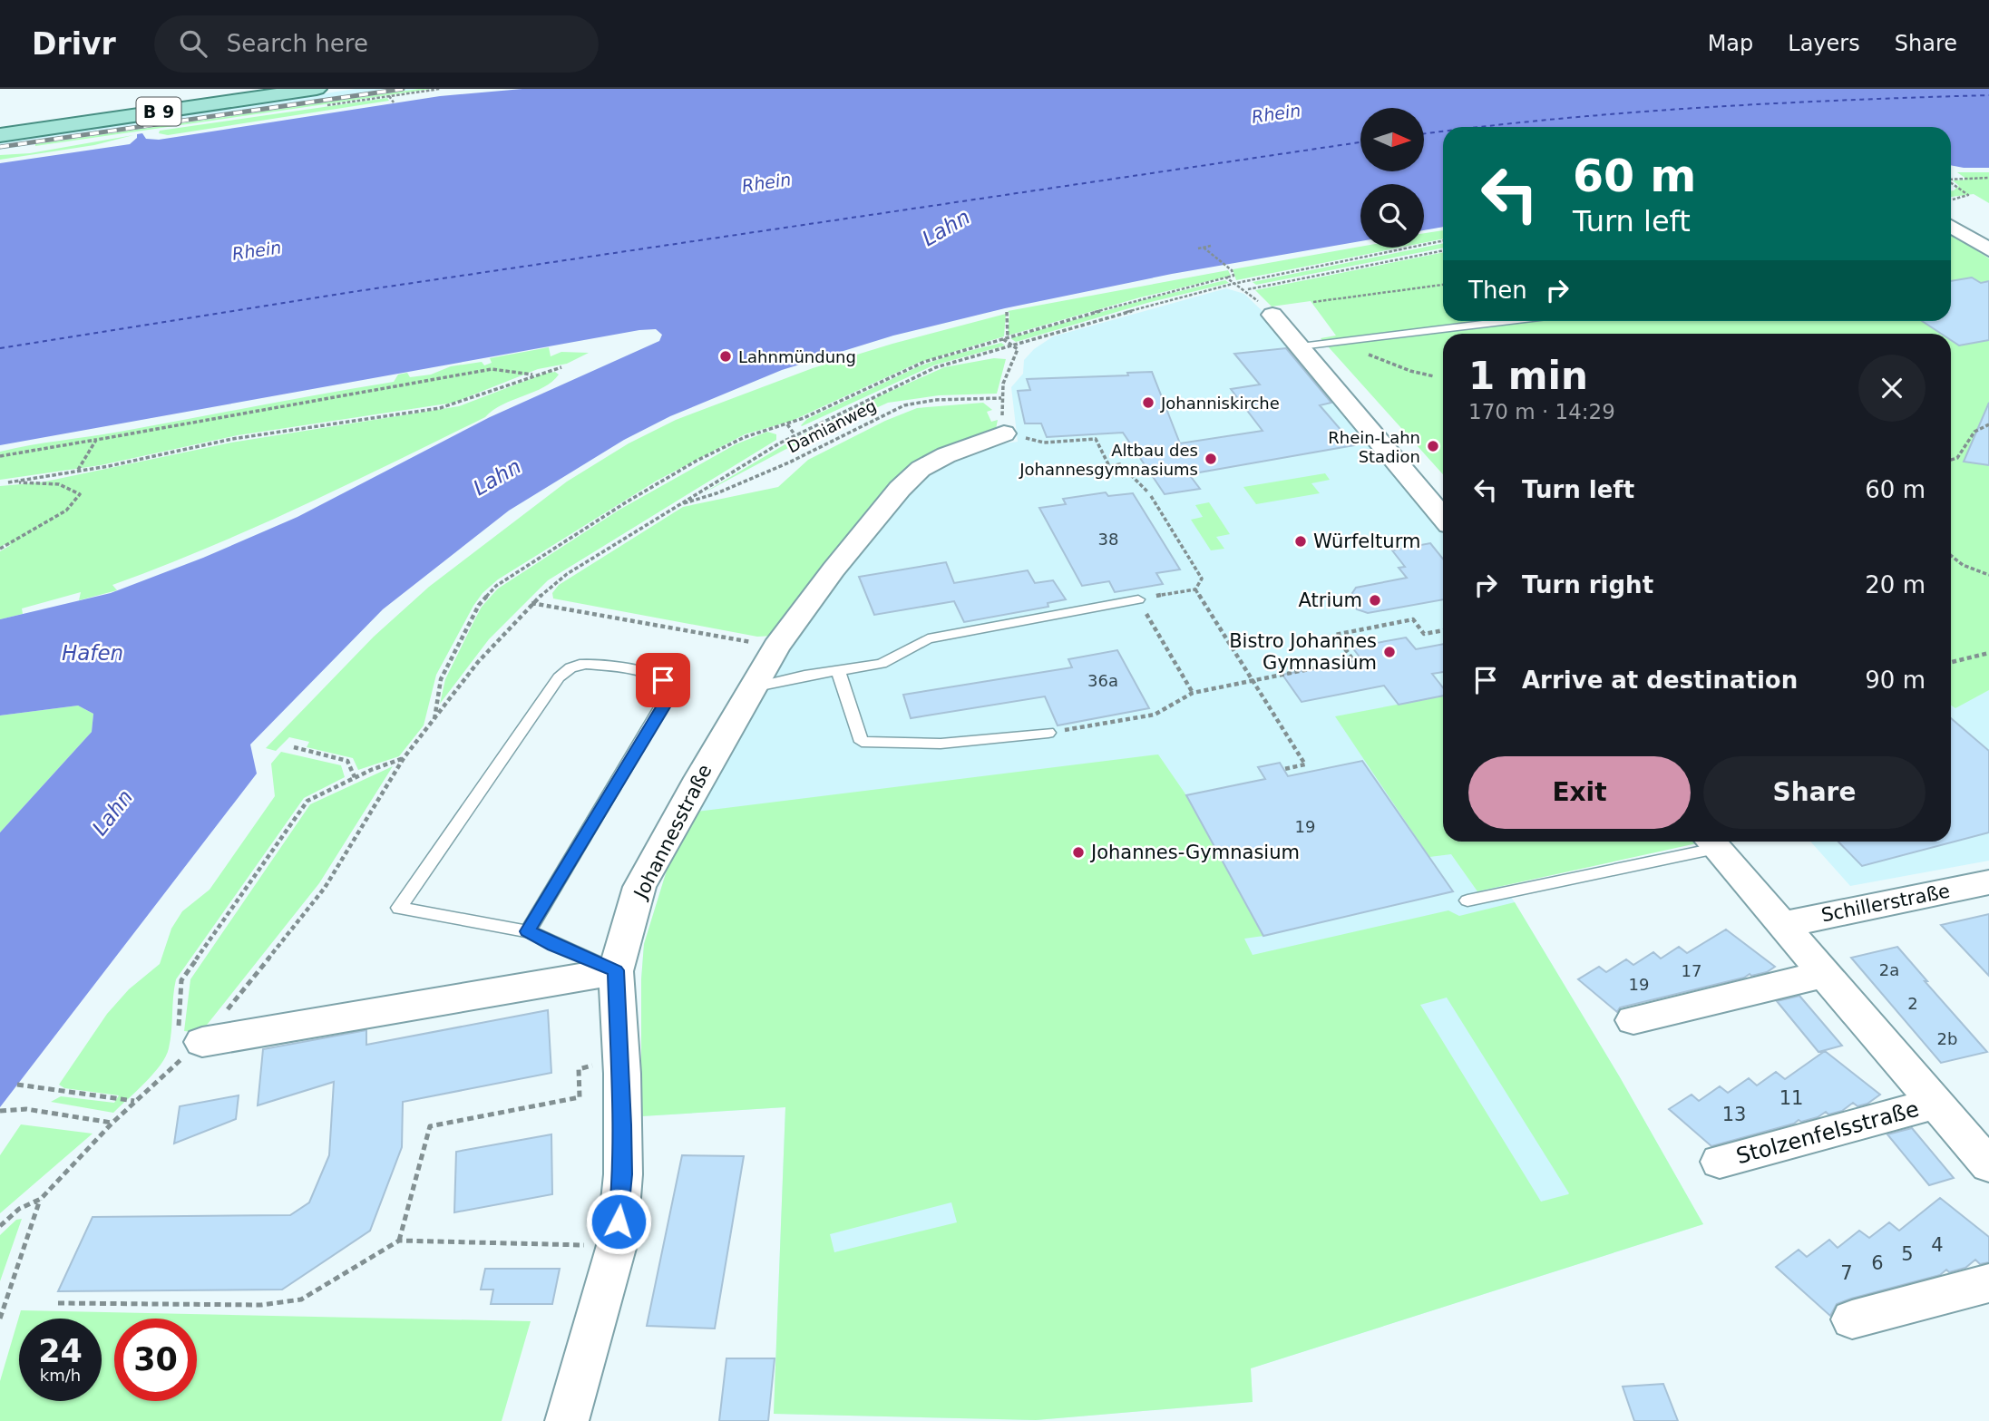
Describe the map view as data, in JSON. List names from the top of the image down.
{
  "streets": {
    "main road": ["B 9"],
    "street": ["Johannesstraße", "Schillerstraße", "Stolzenfelsstraße"],
    "path": ["Damianweg"]
  },
  "crossings": [
    ["Schillerstraße", "Stolzenfelsstraße"]
  ],
  "water": ["Rhein", "Lahn", "Hafen"],
  "places": [
    "Lahnmündung",
    "Johanniskirche",
    "Rhein-Lahn Stadion",
    "Altbau des Johannesgymnasiums",
    "Würfelturm",
    "Atrium",
    "Bistro Johannes Gymnasium",
    "Johannes-Gymnasium"
  ],
  "house_numbers": [
    "38",
    "36a",
    "19",
    "2a",
    "17",
    "19",
    "2",
    "2b",
    "11",
    "13",
    "4",
    "5",
    "6",
    "7"
  ],
  "north": "right",
  "page": {
    "header": "Drivr",
    "search": "Search here",
    "nav": ["Map", "Layers", "Share"],
    "turn": ["60 m", "Turn left"],
    "then": "Then",
    "heading": ["1 min", "170 m · 14:29"],
    "list": [
      {
        "name": "Turn left",
        "value": "60 m"
      },
      {
        "name": "Turn right",
        "value": "20 m"
      },
      {
        "name": "Arrive at destination",
        "value": "90 m"
      }
    ],
    "buttons": ["Exit", "Share"],
    "speed": "24 km/h",
    "limit": "30"
  }
}
